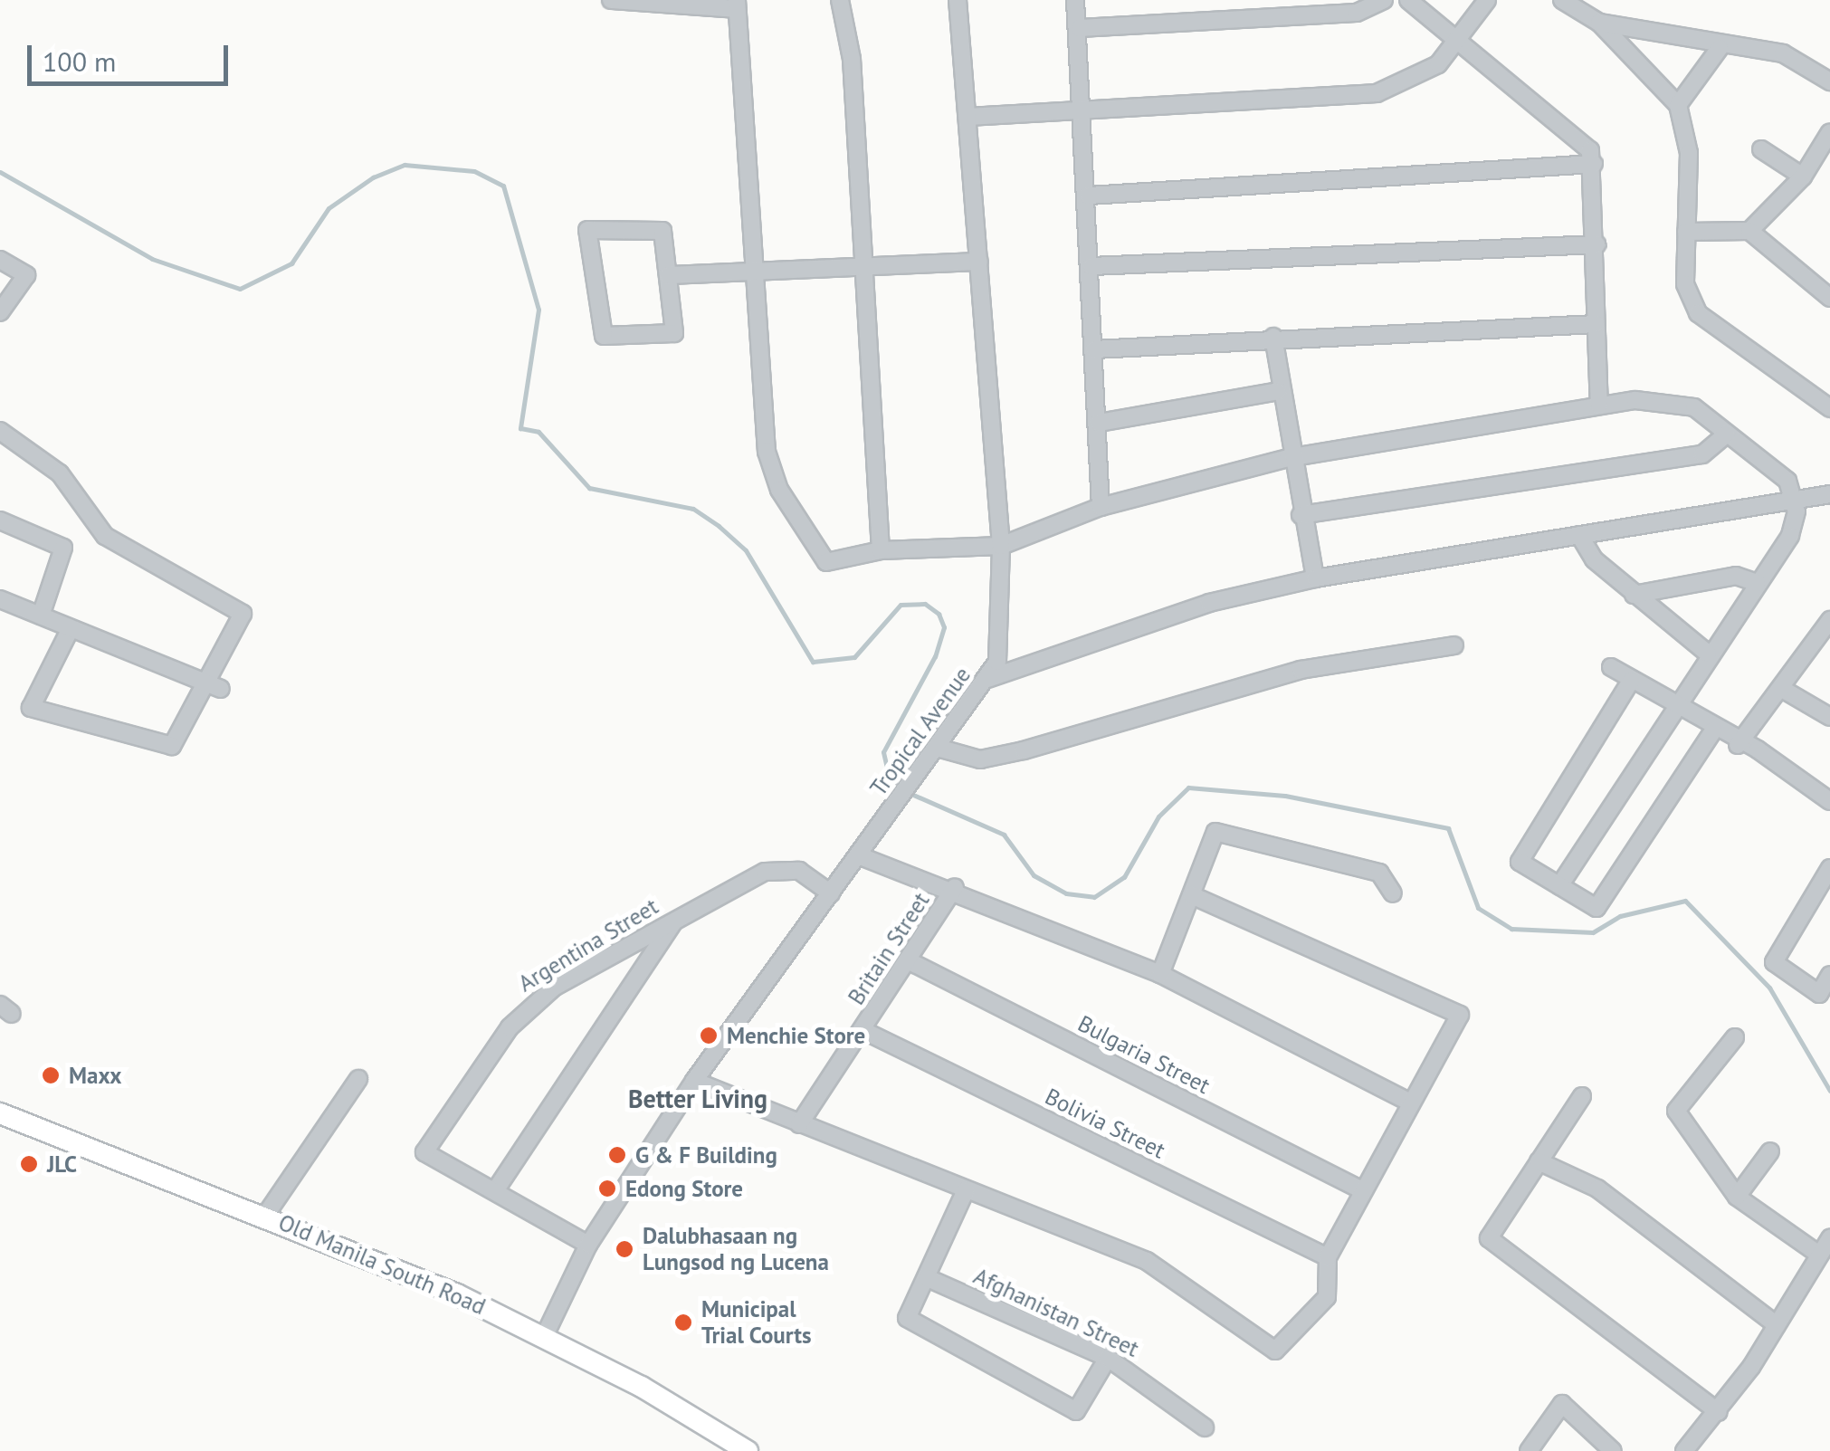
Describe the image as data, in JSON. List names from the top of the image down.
{
  "streets": {
    "main road": ["Old Manila South Road"],
    "street": [
      "Tropical Avenue",
      "Argentina Street",
      "Britain Street",
      "Bulgaria Street",
      "Bolivia Street",
      "Afghanistan Street"
    ]
  },
  "crossings": [
    ["Tropical Avenue", "Argentina Street"],
    ["Tropical Avenue", "Old Manila South Road"],
    ["Britain Street", "Bulgaria Street"],
    ["Britain Street", "Bolivia Street"]
  ],
  "districts": ["Better Living"],
  "places": [
    "Menchie Store",
    "Maxx",
    "G & F Building",
    "JLC",
    "Edong Store",
    "Dalubhasaan ng Lungsod ng Lucena",
    "Municipal Trial Courts"
  ],
  "scale_bar": "100 m"
}
